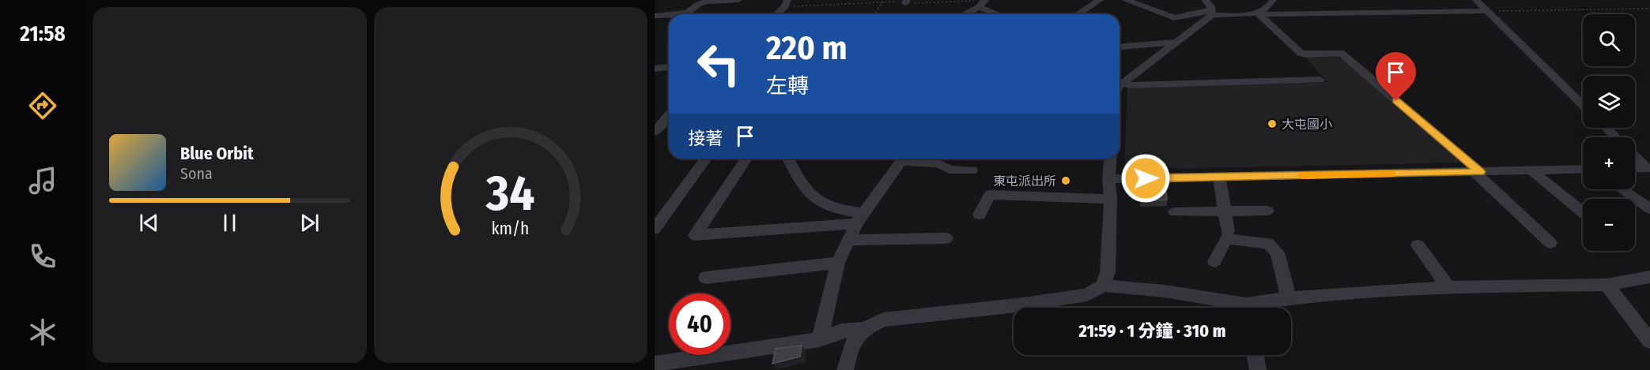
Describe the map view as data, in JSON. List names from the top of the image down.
{
  "places": ["大屯國小", "東屯派出所"],
  "page": {
    "tabs": "21:58",
    "map_buttons": ["+", "−"],
    "turn": ["220 m", "左轉"],
    "then": "接著",
    "song": ["Blue Orbit", "Sona"],
    "limit": "40",
    "trip": "21:59 · 1 分鐘 · 310 m",
    "gauge": ["34", "km/h"]
  }
}
